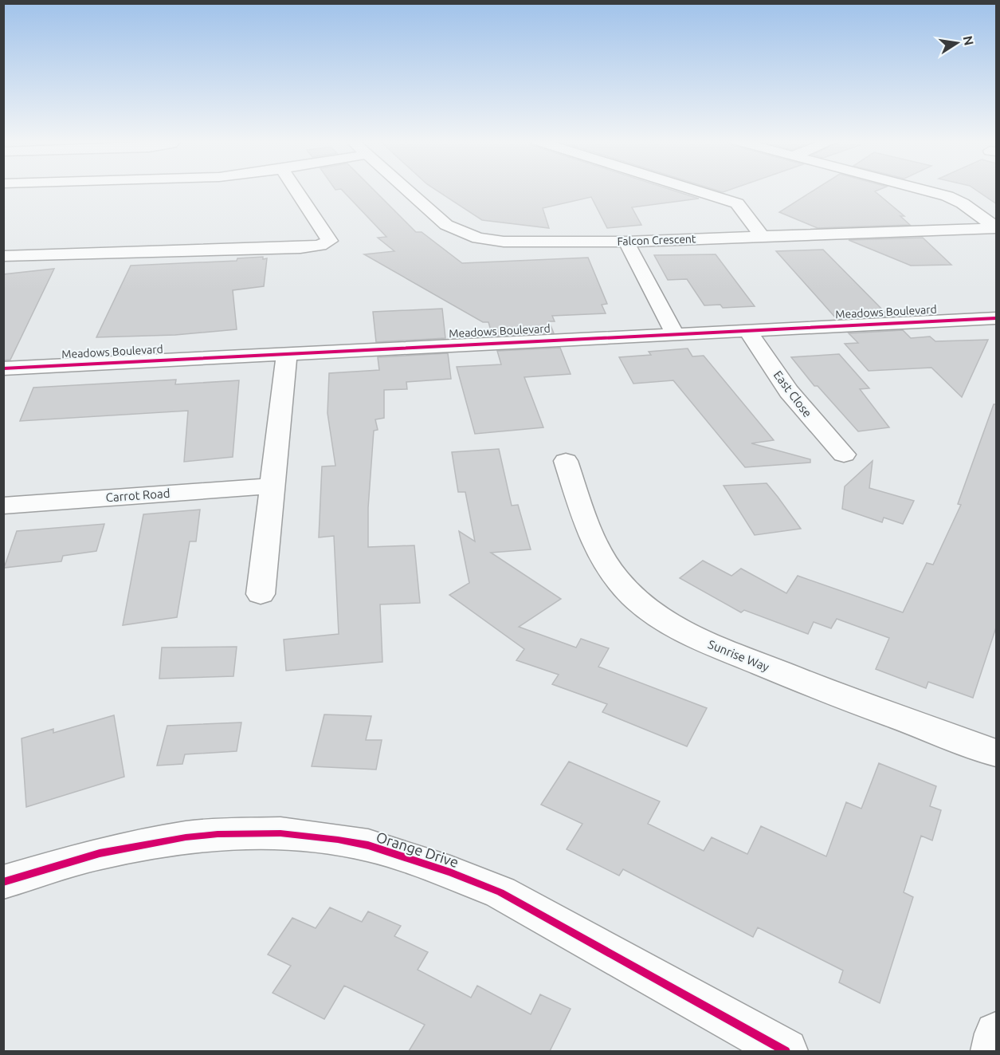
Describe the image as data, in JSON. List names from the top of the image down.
{
  "streets": {
    "street": [
      "Falcon Crescent",
      "Meadows Boulevard",
      "East Close",
      "Carrot Road",
      "Sunrise Way",
      "Orange Drive"
    ]
  },
  "crossings": [
    ["Meadows Boulevard", "East Close"]
  ],
  "north": "right"
}
